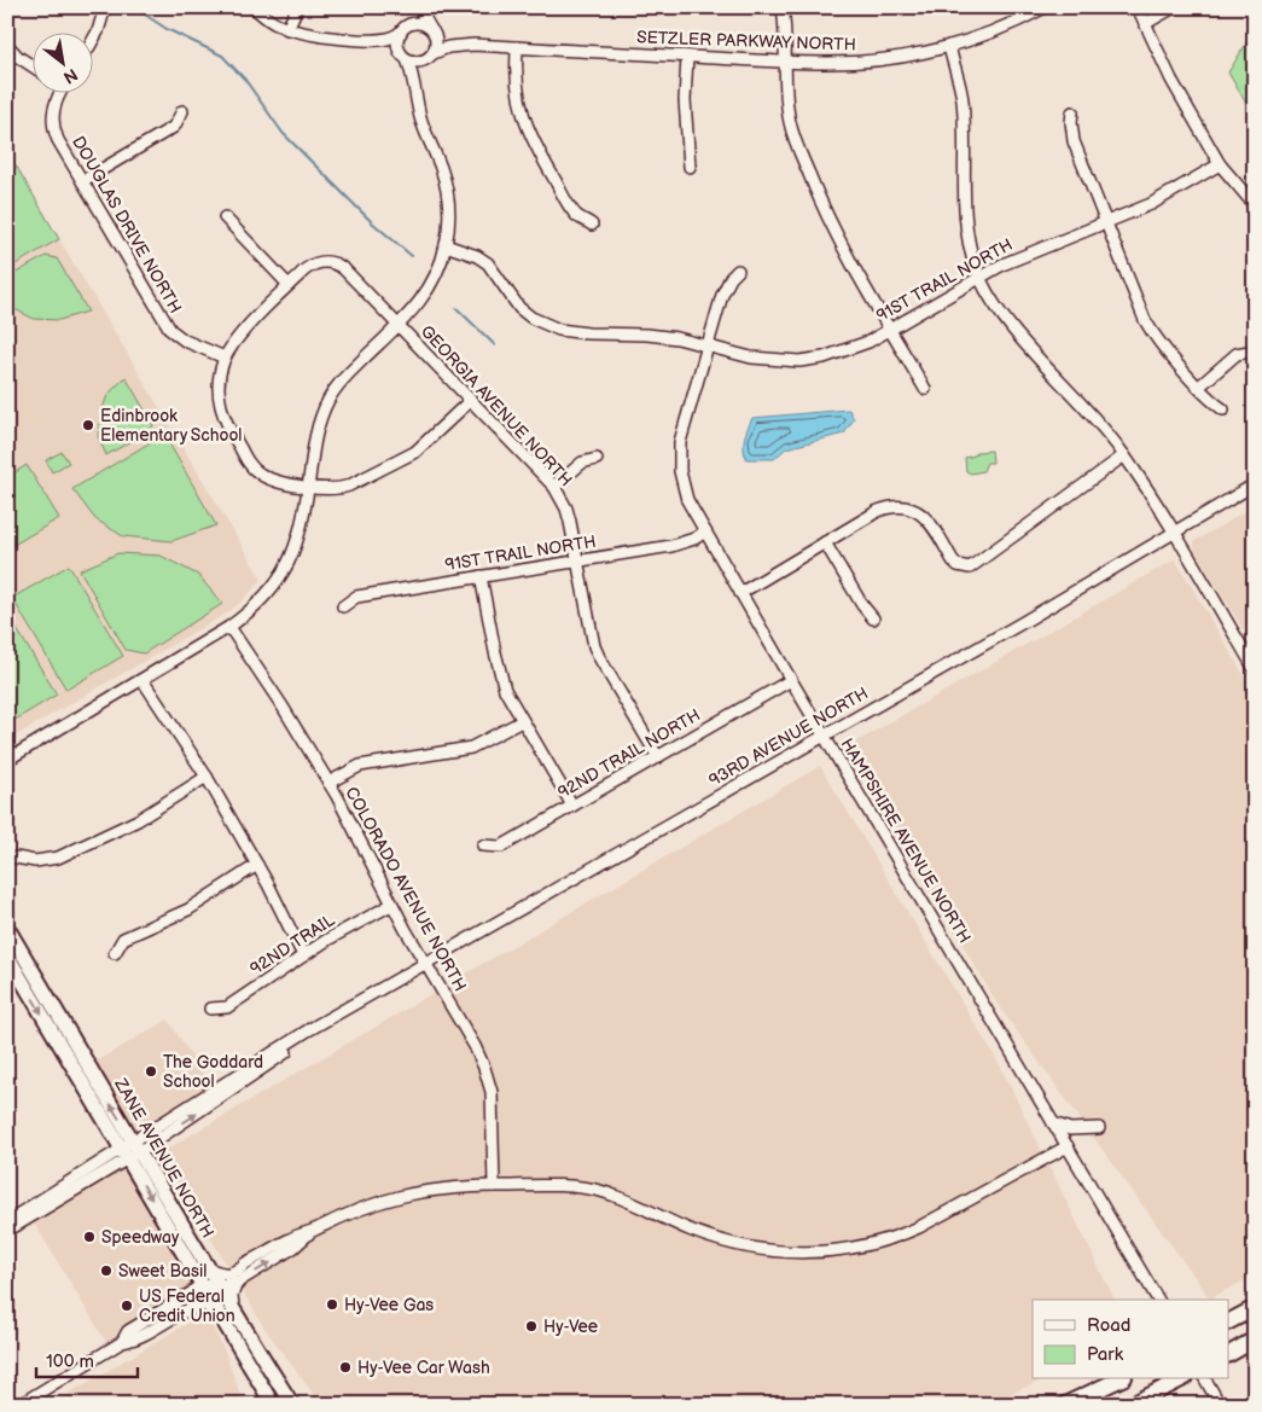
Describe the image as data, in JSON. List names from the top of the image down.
{
  "streets": {
    "main road": ["ZANE AVENUE NORTH"],
    "street": [
      "SETZLER PARKWAY NORTH",
      "DOUGLAS DRIVE NORTH",
      "91ST TRAIL NORTH",
      "GEORGIA AVENUE NORTH",
      "93RD AVENUE NORTH",
      "92ND TRAIL NORTH",
      "HAMPSHIRE AVENUE NORTH",
      "COLORADO AVENUE NORTH",
      "92ND TRAIL"
    ]
  },
  "crossings": [
    ["91ST TRAIL NORTH", "GEORGIA AVENUE NORTH"],
    ["91ST TRAIL NORTH", "HAMPSHIRE AVENUE NORTH"],
    ["GEORGIA AVENUE NORTH", "92ND TRAIL NORTH"],
    ["93RD AVENUE NORTH", "HAMPSHIRE AVENUE NORTH"],
    ["93RD AVENUE NORTH", "COLORADO AVENUE NORTH"],
    ["93RD AVENUE NORTH", "ZANE AVENUE NORTH"],
    ["92ND TRAIL NORTH", "HAMPSHIRE AVENUE NORTH"],
    ["COLORADO AVENUE NORTH", "92ND TRAIL"]
  ],
  "places": [
    "Edinbrook Elementary School",
    "The Goddard School",
    "Speedway",
    "Sweet Basil",
    "Hy-Vee Gas",
    "US Federal Credit Union",
    "Hy-Vee",
    "Hy-Vee Car Wash"
  ],
  "legend": ["Road", "Park"],
  "scale_bar": "100 m",
  "north": "bottom right"
}
